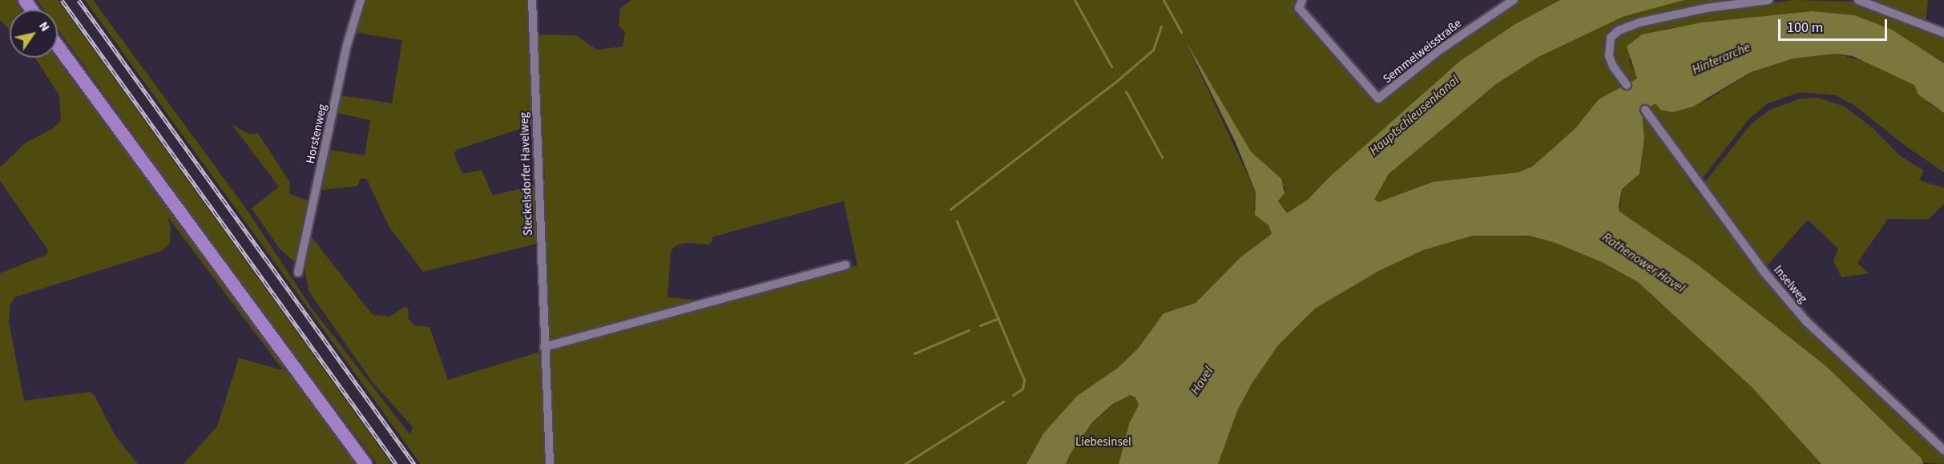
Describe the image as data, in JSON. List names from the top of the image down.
{
  "streets": {
    "street": [
      "Semmelweisstraße",
      "Horstenweg",
      "Steckelsdorfer Havelweg",
      "Inselweg"
    ]
  },
  "water": [
    "Hinterarche",
    "Hauptschleusenkanal",
    "Rathenower Havel",
    "Havel"
  ],
  "parks": ["Liebesinsel"],
  "scale_bar": "100 m",
  "north": "top right"
}
